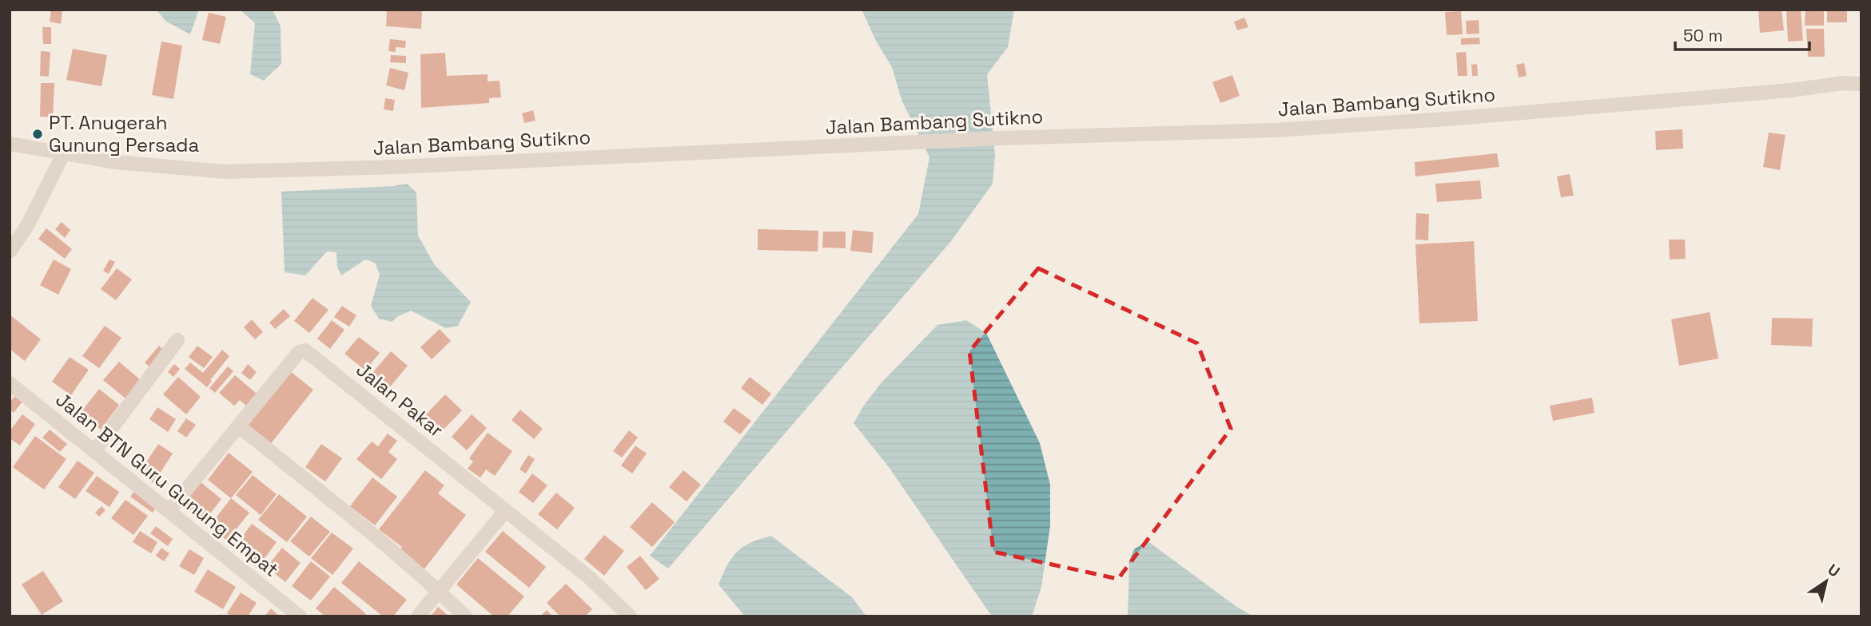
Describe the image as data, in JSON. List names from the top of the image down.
{
  "streets": {
    "street": ["Jalan Bambang Sutikno", "Jalan Pakar", "Jalan BTN Guru Gunung Empat"]
  },
  "crossings": [
    ["Jalan Pakar", "Jalan BTN Guru Gunung Empat"]
  ],
  "places": ["PT. Anugerah Gunung Persada"],
  "scale_bar": "50 m",
  "north": "top right"
}
